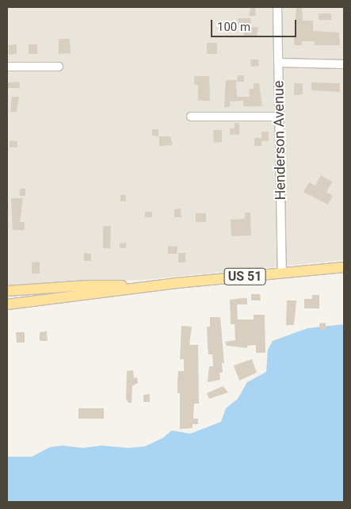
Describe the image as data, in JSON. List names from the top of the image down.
{
  "streets": {
    "main road": ["US 51"],
    "street": ["Henderson Avenue"]
  },
  "crossings": [
    ["Henderson Avenue", "US 51"]
  ],
  "scale_bar": "100 m"
}
